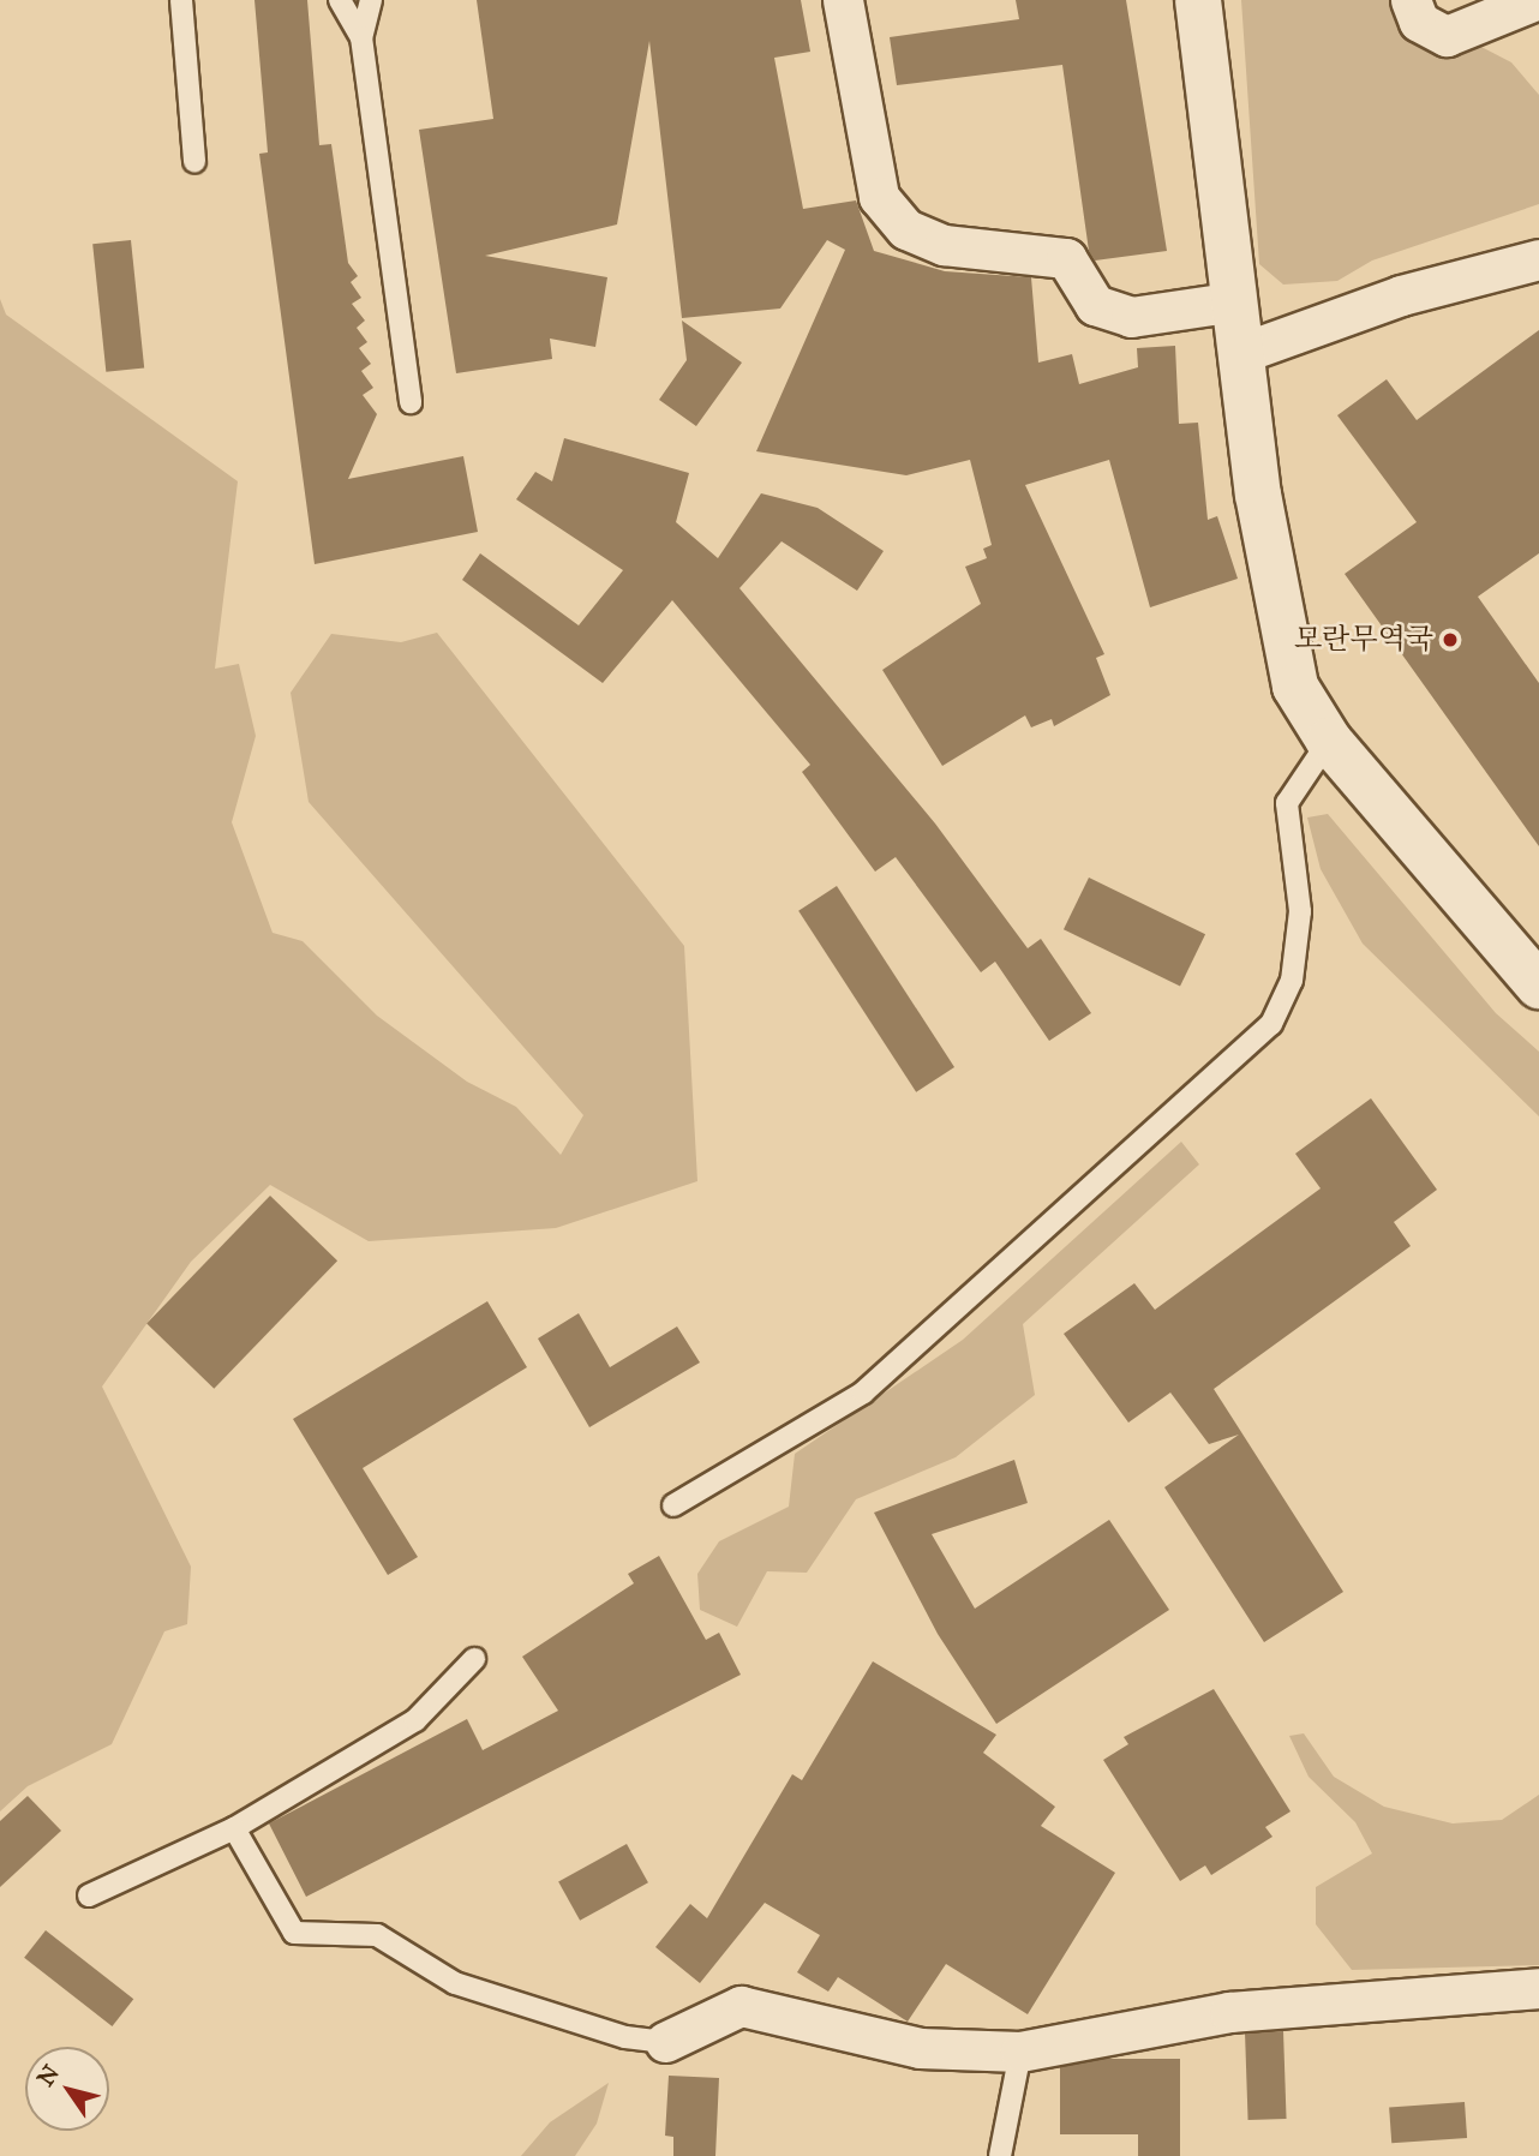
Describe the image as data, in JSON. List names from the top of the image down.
{
  "places": ["모란무역국"],
  "north": "top left"
}
